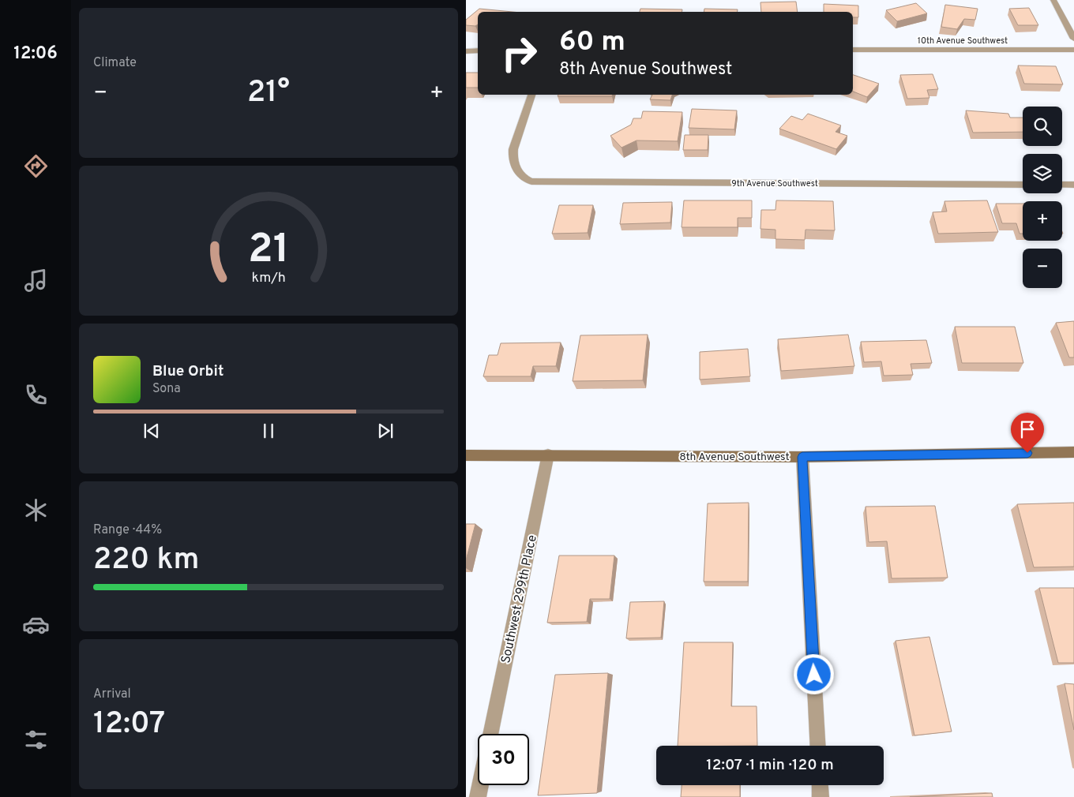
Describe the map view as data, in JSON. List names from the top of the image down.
{
  "streets": {
    "street": [
      "10th Avenue Southwest",
      "9th Avenue Southwest",
      "8th Avenue Southwest",
      "Southwest 299th Place"
    ]
  },
  "crossings": [
    ["8th Avenue Southwest", "Southwest 299th Place"]
  ],
  "page": {
    "tabs": "12:06",
    "tile": [
      "Climate",
      ["Range · 44%", "220 km"],
      ["Arrival", "12:07"]
    ],
    "turn": ["60 m", "8th Avenue Southwest"],
    "heat": ["−", "21°", "+"],
    "map_buttons": ["+", "−"],
    "song": ["Blue Orbit", "Sona"],
    "limit": "30",
    "trip": "12:07 · 1 min · 120 m",
    "gauge": ["21", "km/h"]
  }
}
